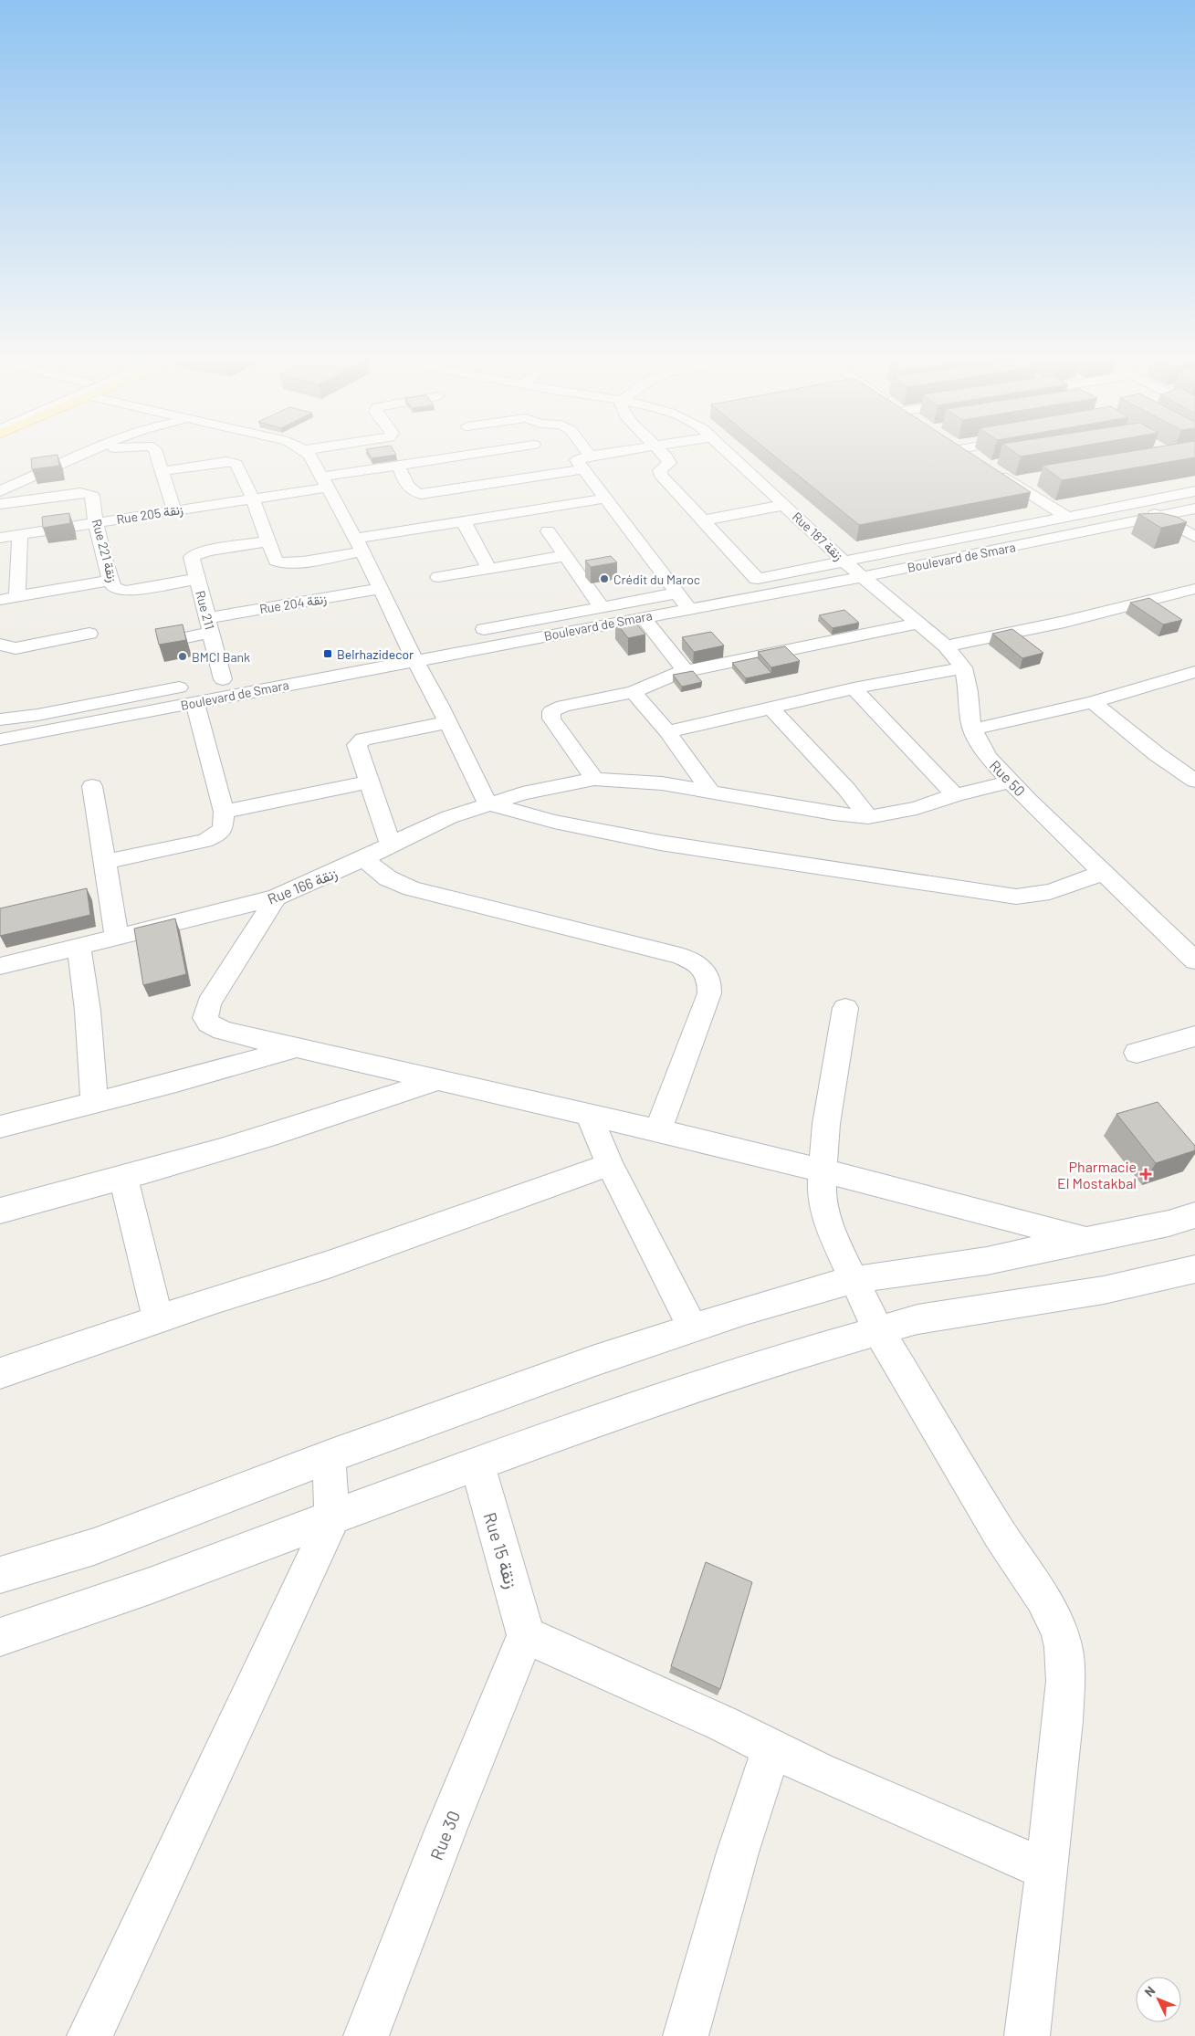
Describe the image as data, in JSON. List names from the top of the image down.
{
  "streets": {
    "street": [
      "Rue 205 زنقة",
      "Rue 187 زنقة",
      "Rue 221 زنقة",
      "Boulevard de Smara",
      "Rue 204 زنقة",
      "Rue 211",
      "Rue 50",
      "Rue 166 زنقة",
      "Rue 15 زنقة",
      "Rue 30"
    ]
  },
  "crossings": [
    ["Rue 205 زنقة", "Rue 221 زنقة"],
    ["Rue 187 زنقة", "Boulevard de Smara"],
    ["Rue 187 زنقة", "Rue 50"],
    ["Rue 221 زنقة", "Rue 211"],
    ["Boulevard de Smara", "Rue 211"],
    ["Boulevard de Smara", "Rue 50"],
    ["Rue 204 زنقة", "Rue 211"],
    ["Rue 50", "Rue 166 زنقة"],
    ["Rue 15 زنقة", "Rue 30"]
  ],
  "places": {
    "other": ["Crédit du Maroc", "BMCI Bank"],
    "transit": ["Belrhazidecor"],
    "health": ["Pharmacie El Mostakbal"]
  },
  "north": "top left"
}
